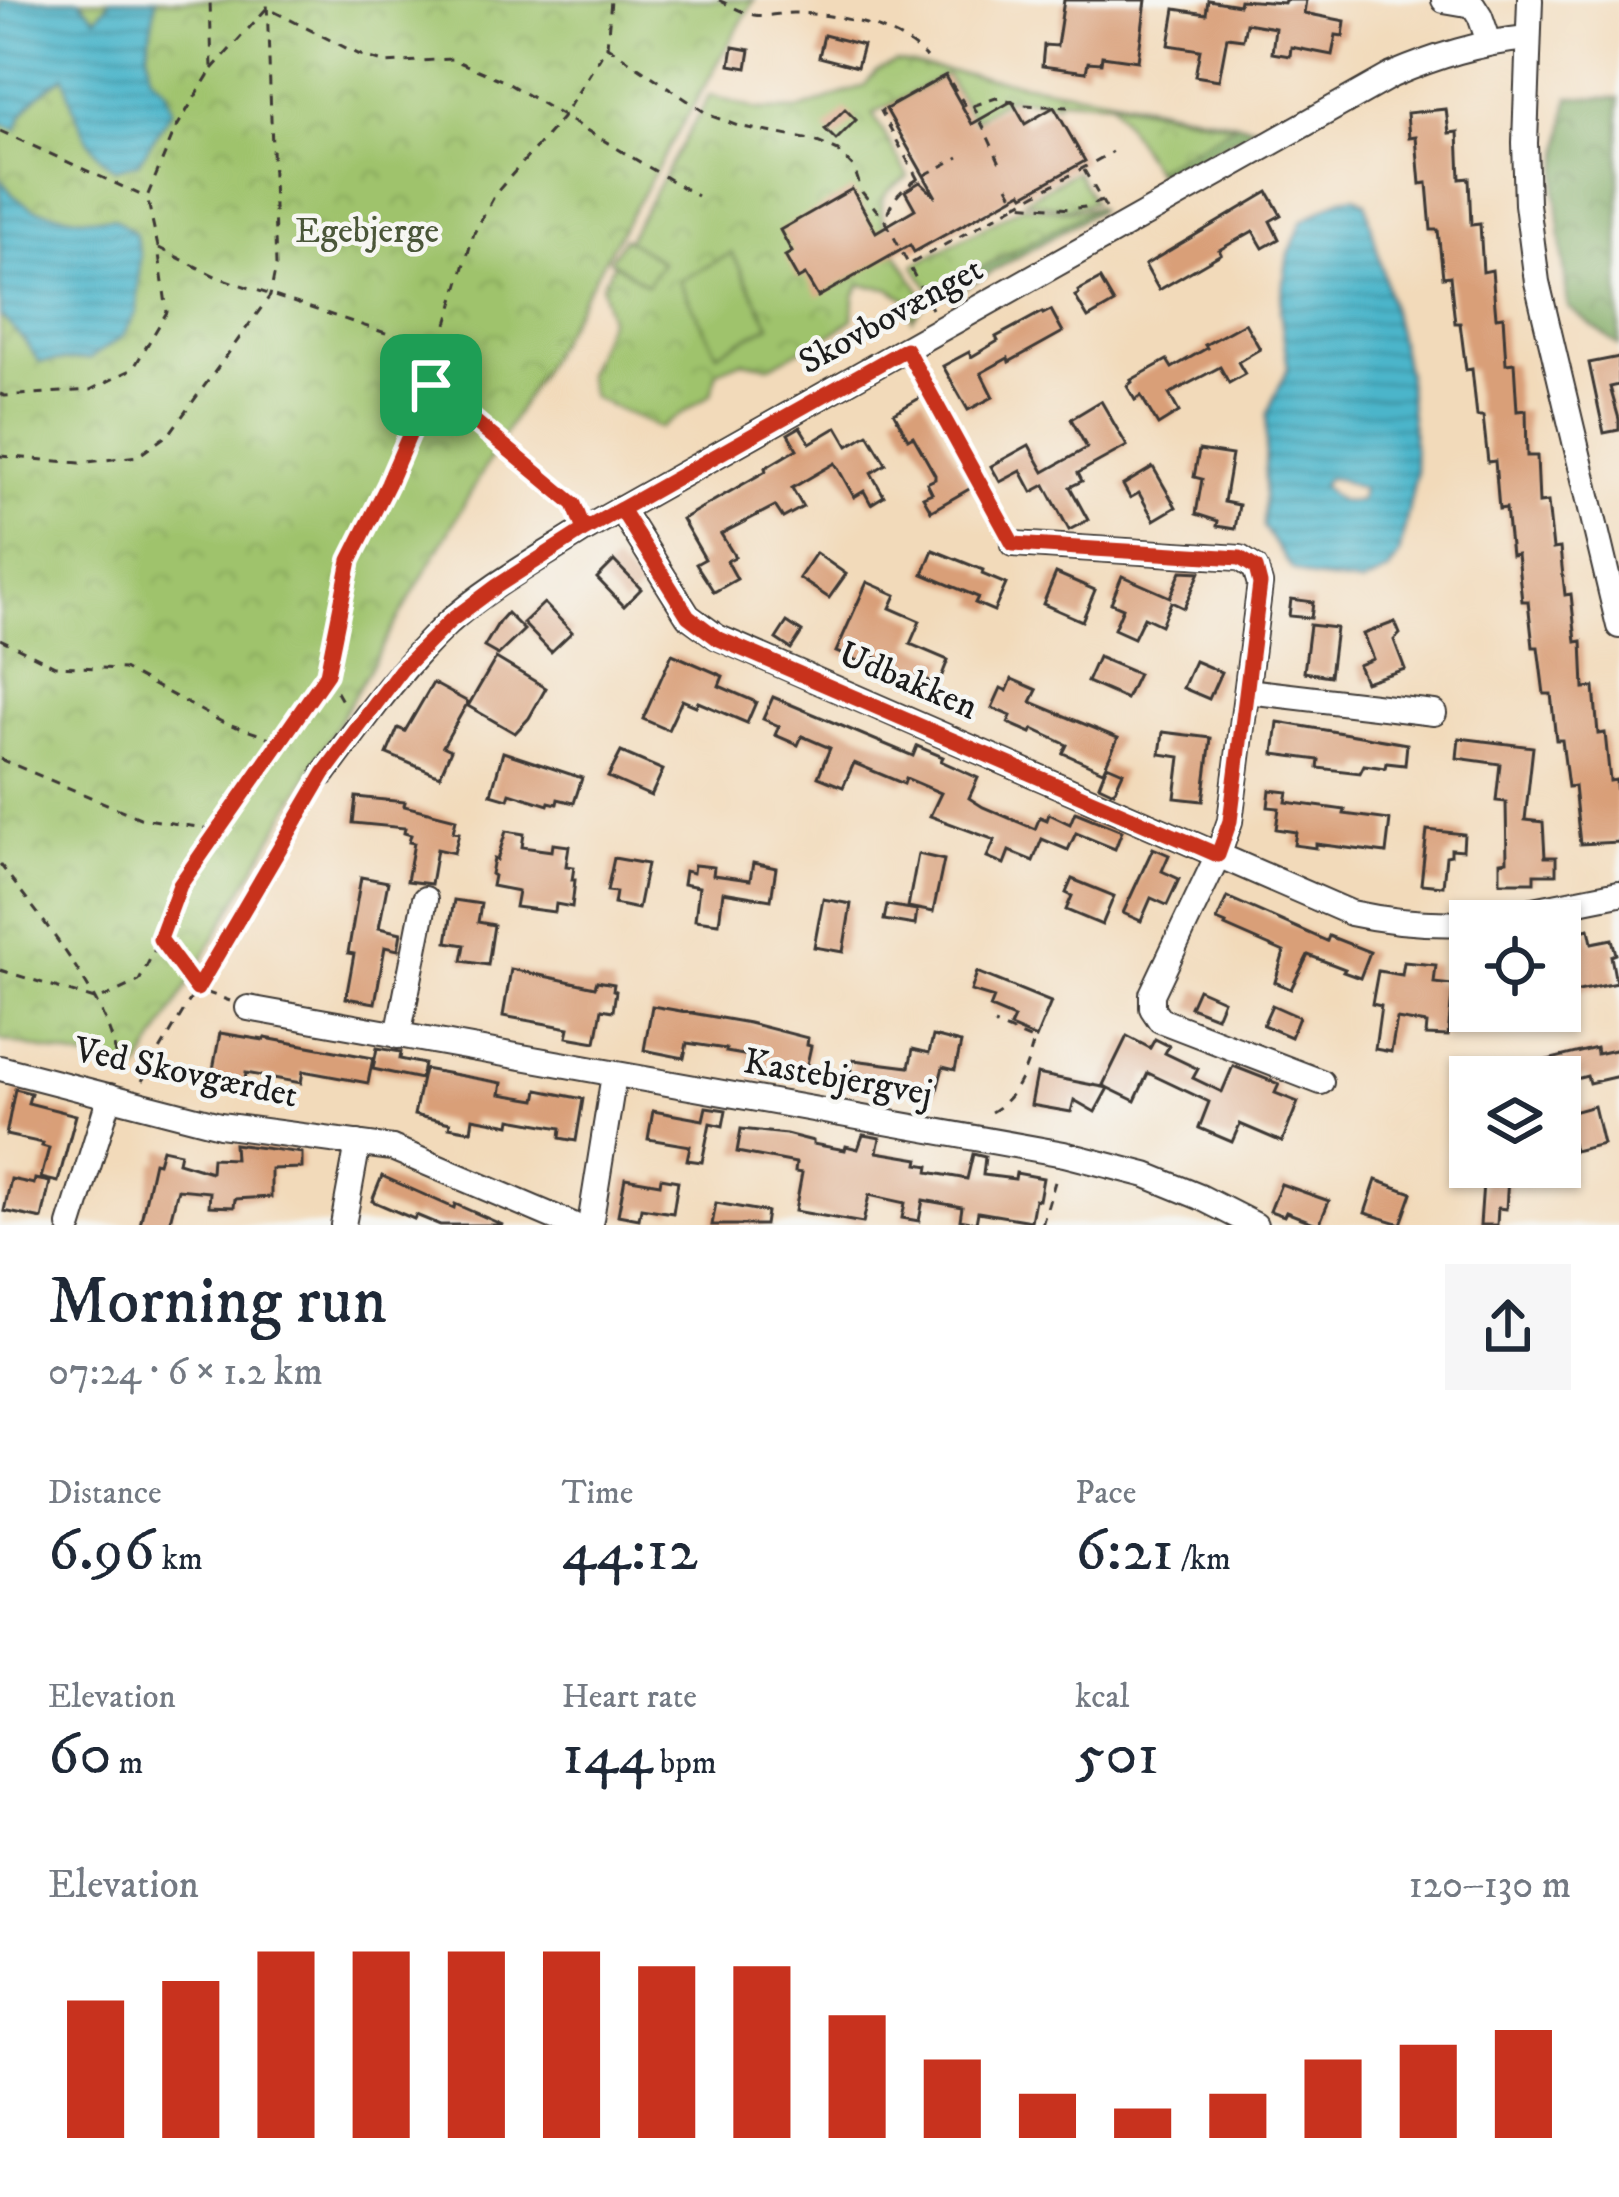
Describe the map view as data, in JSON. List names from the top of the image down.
{
  "streets": {
    "street": [
      "Skovbovænget",
      "Udbakken",
      "Ved Skovgærdet",
      "Kastebjergvej"
    ]
  },
  "crossings": [
    ["Skovbovænget", "Udbakken"]
  ],
  "parks": ["Egebjerge"],
  "page": {
    "heading": ["Morning run", "07:24 · 6 × 1.2 km"],
    "stats": [
      ["Distance", "6.96 km"],
      ["Time", "44:12"],
      ["Pace", "6:21 /km"],
      ["Elevation", "60 m"],
      ["Heart rate", "144 bpm"],
      ["kcal", "501"]
    ],
    "chart": ["Elevation", "120–130 m"]
  }
}
